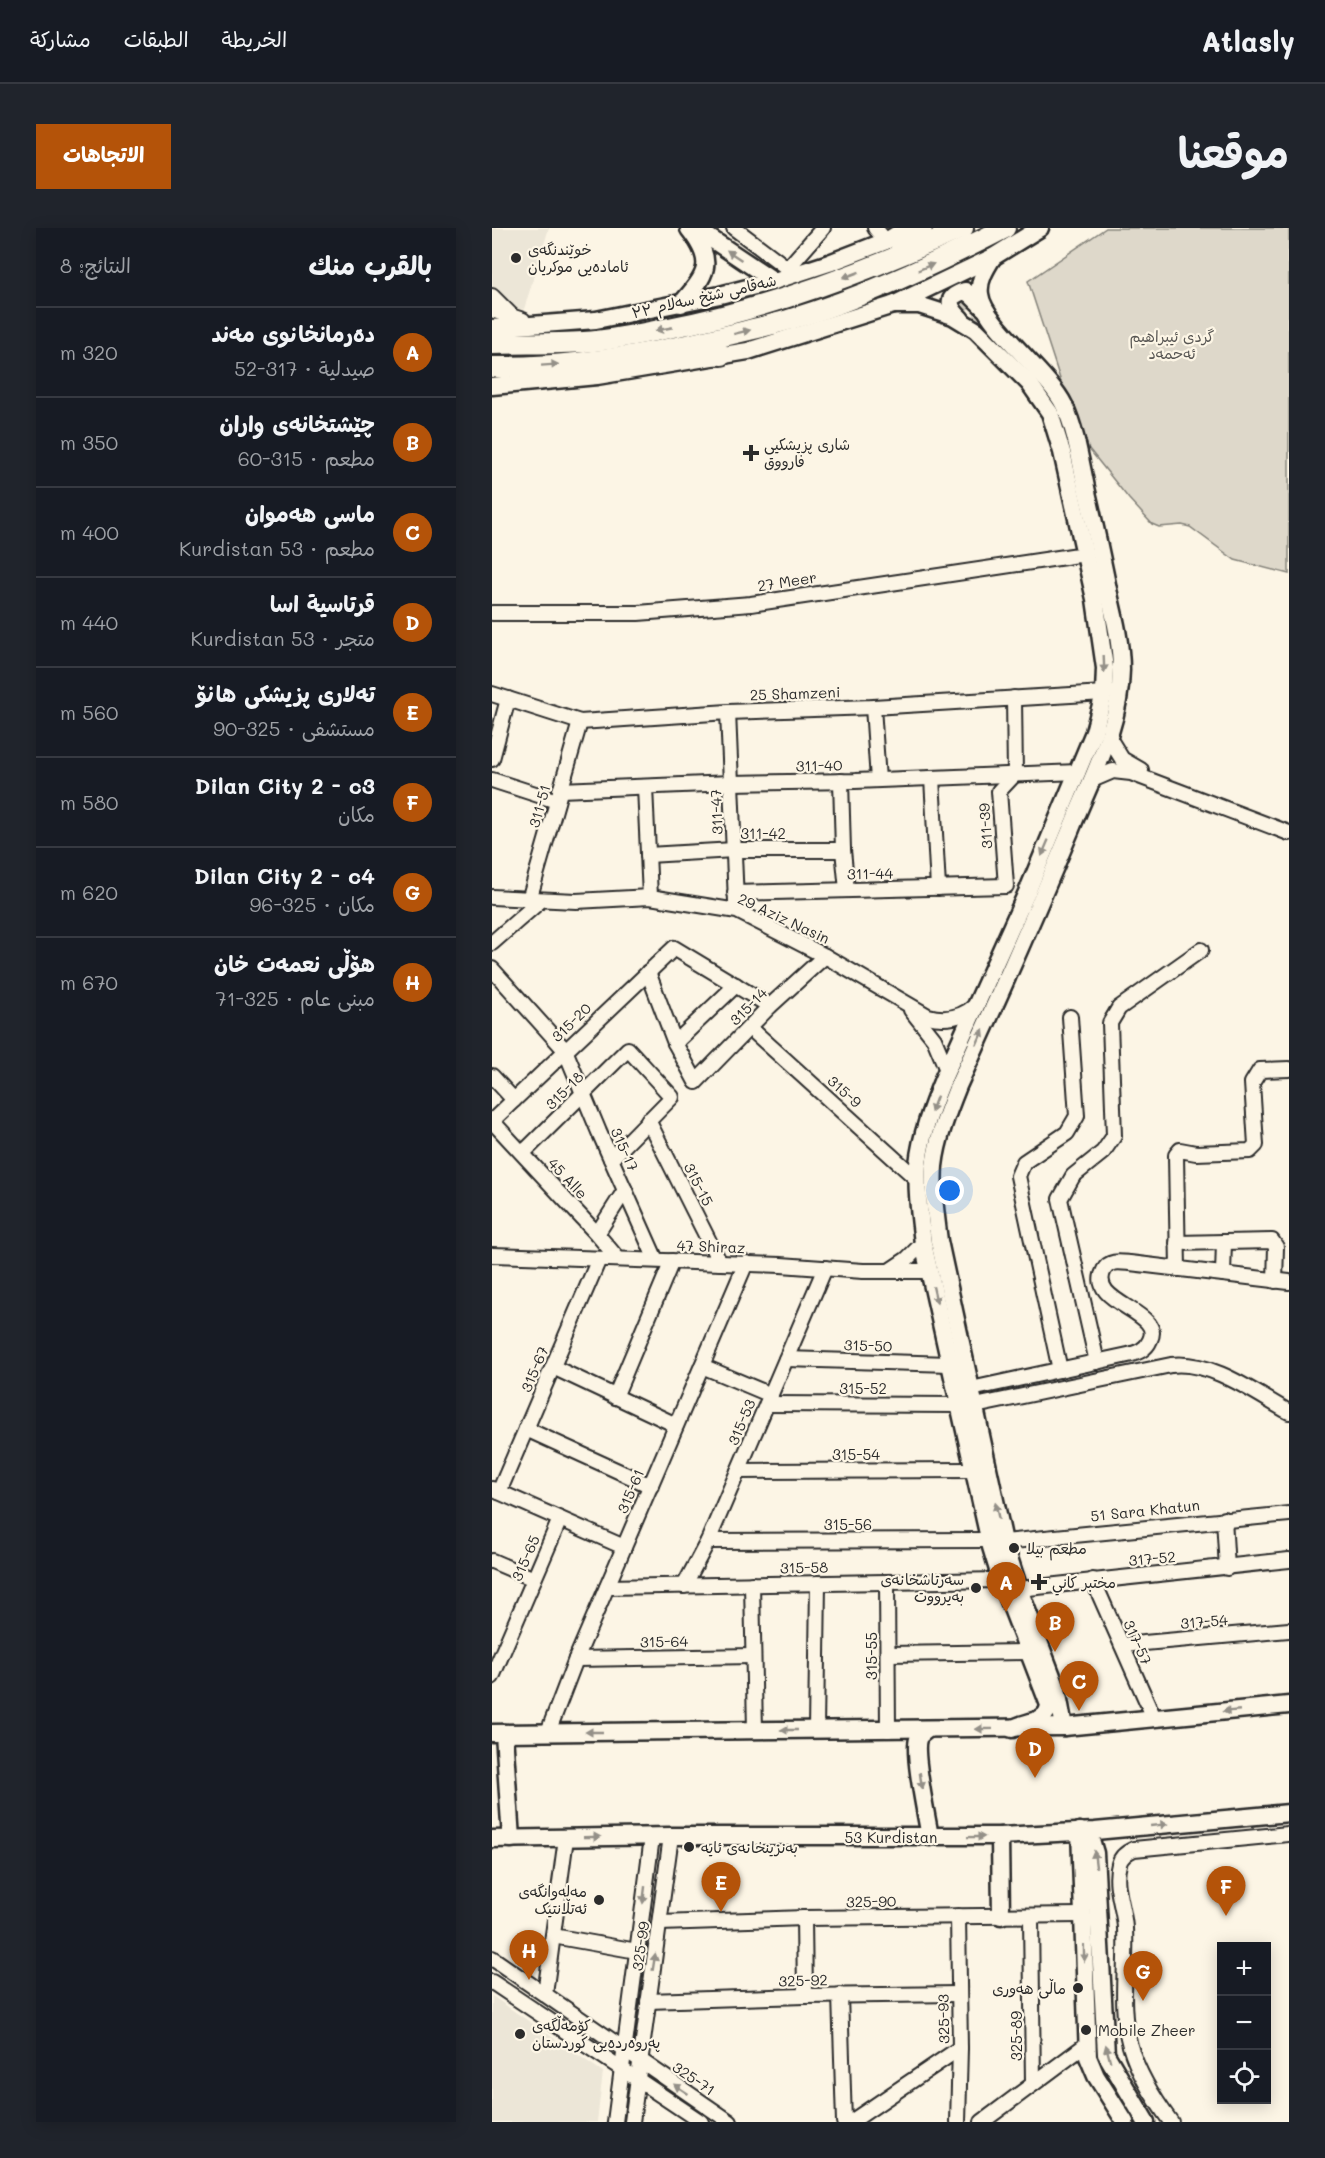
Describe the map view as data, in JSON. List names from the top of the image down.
{
  "streets": {
    "main road": ["شەقامی شێخ سەلام ٣٣", "53 Kurdistan"],
    "street": [
      "27 Meer",
      "25 Shamzeni",
      "311-40",
      "311-51",
      "311-47",
      "311-39",
      "311-42",
      "311-44",
      "29 Aziz Nasin",
      "315-14",
      "315-20",
      "315-18",
      "315-9",
      "315-17",
      "45 Alle",
      "315-15",
      "47 Shiraz",
      "315-50",
      "315-67",
      "315-52",
      "315-53",
      "315-54",
      "315-61",
      "51 Sara Khatun",
      "315-56",
      "315-65",
      "317-52",
      "315-58",
      "317-54",
      "315-64",
      "317-57",
      "315-55",
      "325-90",
      "325-99",
      "325-92",
      "325-93",
      "325-89",
      "325-71"
    ]
  },
  "crossings": [
    ["25 Shamzeni", "311-51"],
    ["25 Shamzeni", "311-47"],
    ["311-40", "311-51"],
    ["311-40", "311-47"],
    ["311-40", "311-39"],
    ["311-51", "29 Aziz Nasin"],
    ["311-47", "311-42"],
    ["311-47", "311-44"],
    ["311-47", "29 Aziz Nasin"],
    ["311-39", "311-44"],
    ["29 Aziz Nasin", "315-14"],
    ["315-14", "315-9"],
    ["315-20", "315-17"],
    ["315-20", "45 Alle"],
    ["315-18", "315-17"],
    ["315-18", "45 Alle"],
    ["315-18", "315-15"],
    ["315-17", "47 Shiraz"],
    ["45 Alle", "47 Shiraz"],
    ["315-15", "47 Shiraz"],
    ["47 Shiraz", "315-67"],
    ["47 Shiraz", "315-53"],
    ["47 Shiraz", "315-61"],
    ["315-50", "315-53"],
    ["315-52", "315-53"],
    ["315-53", "315-54"],
    ["315-53", "315-56"],
    ["315-53", "315-58"],
    ["315-61", "315-58"],
    ["315-61", "315-64"],
    ["51 Sara Khatun", "315-56"],
    ["317-52", "317-57"],
    ["315-58", "315-55"],
    ["317-54", "317-57"],
    ["53 Kurdistan", "325-99"],
    ["325-90", "325-99"],
    ["325-90", "325-93"],
    ["325-90", "325-89"],
    ["325-99", "325-92"],
    ["325-99", "325-71"],
    ["325-92", "325-93"]
  ],
  "parks": ["گردی ئیبراھیم ئەحمەد"],
  "places": {
    "other": [
      "خوێندنگەی ئامادەیی موکریان",
      "مطعم بيلا",
      "سەرتاشخانەی بەیرووت",
      "بەنزینخانەی ئایە",
      "مەلەوانگەی ئەتڵانتیک",
      "ماڵی هەوری",
      "Mobile Zheer",
      "كۆمەڵگەی پەروەردەیی كوردستان"
    ],
    "health": ["شاری پزیشکیی فارووق", "مختبر كاني"]
  },
  "page": {
    "header": "Atlasly",
    "nav": ["الخريطة", "الطبقات", "مشاركة"],
    "title": "موقعنا",
    "buttons": "الاتجاهات",
    "heading": ["بالقرب منك", "النتائج: 8"],
    "list": [
      {
        "mark": "A",
        "name": "دەرمانخانوی مەند",
        "note": "صيدلية · 317-52",
        "value": "320 m"
      },
      {
        "mark": "B",
        "name": "چێشتخانەی واران",
        "note": "مطعم · 315-60",
        "value": "350 m"
      },
      {
        "mark": "C",
        "name": "ماسی هەموان",
        "note": "مطعم · 53 Kurdistan",
        "value": "400 m"
      },
      {
        "mark": "D",
        "name": "قرتاسية اسا",
        "note": "متجر · 53 Kurdistan",
        "value": "440 m"
      },
      {
        "mark": "E",
        "name": "تەلاری پزیشکی هانۆ",
        "note": "مستشفى · 325-90",
        "value": "560 m"
      },
      {
        "mark": "F",
        "name": "Dilan City 2 - c3",
        "note": "مكان",
        "value": "580 m"
      },
      {
        "mark": "G",
        "name": "Dilan City 2 - c4",
        "note": "مكان · 325-96",
        "value": "620 m"
      },
      {
        "mark": "H",
        "name": "هۆڵی نعمەت خان",
        "note": "مبنى عام · 325-71",
        "value": "670 m"
      }
    ],
    "pins": [
      "A",
      "B",
      "C",
      "D",
      "E",
      "F",
      "H",
      "G"
    ],
    "map_buttons": ["+", "−"]
  }
}
